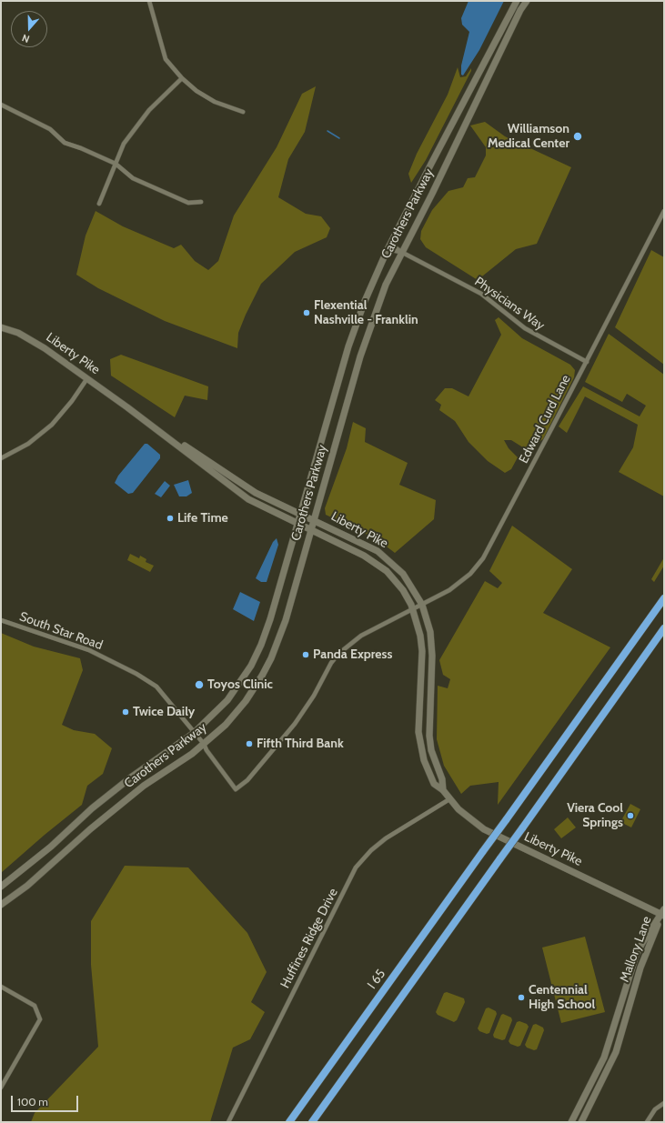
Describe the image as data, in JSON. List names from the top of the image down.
{
  "streets": {
    "highway": ["I 65"],
    "main road": ["Carothers Parkway", "Liberty Pike", "Mallory Lane"],
    "street": [
      "Physicians Way",
      "Edward Curd Lane",
      "South Star Road",
      "Huffines Ridge Drive"
    ]
  },
  "crossings": [
    ["Carothers Parkway", "Physicians Way"],
    ["Carothers Parkway", "Liberty Pike"],
    ["Carothers Parkway", "South Star Road"],
    ["Physicians Way", "Edward Curd Lane"],
    ["Liberty Pike", "Edward Curd Lane"],
    ["Liberty Pike", "Huffines Ridge Drive"],
    ["Liberty Pike", "Mallory Lane"],
    ["Edward Curd Lane", "South Star Road"]
  ],
  "places": [
    "Williamson Medical Center",
    "Flexential Nashville - Franklin",
    "Life Time",
    "Panda Express",
    "Toyos Clinic",
    "Twice Daily",
    "Fifth Third Bank",
    "Viera Cool Springs",
    "Centennial High School"
  ],
  "scale_bar": "100 m",
  "north": "bottom"
}
